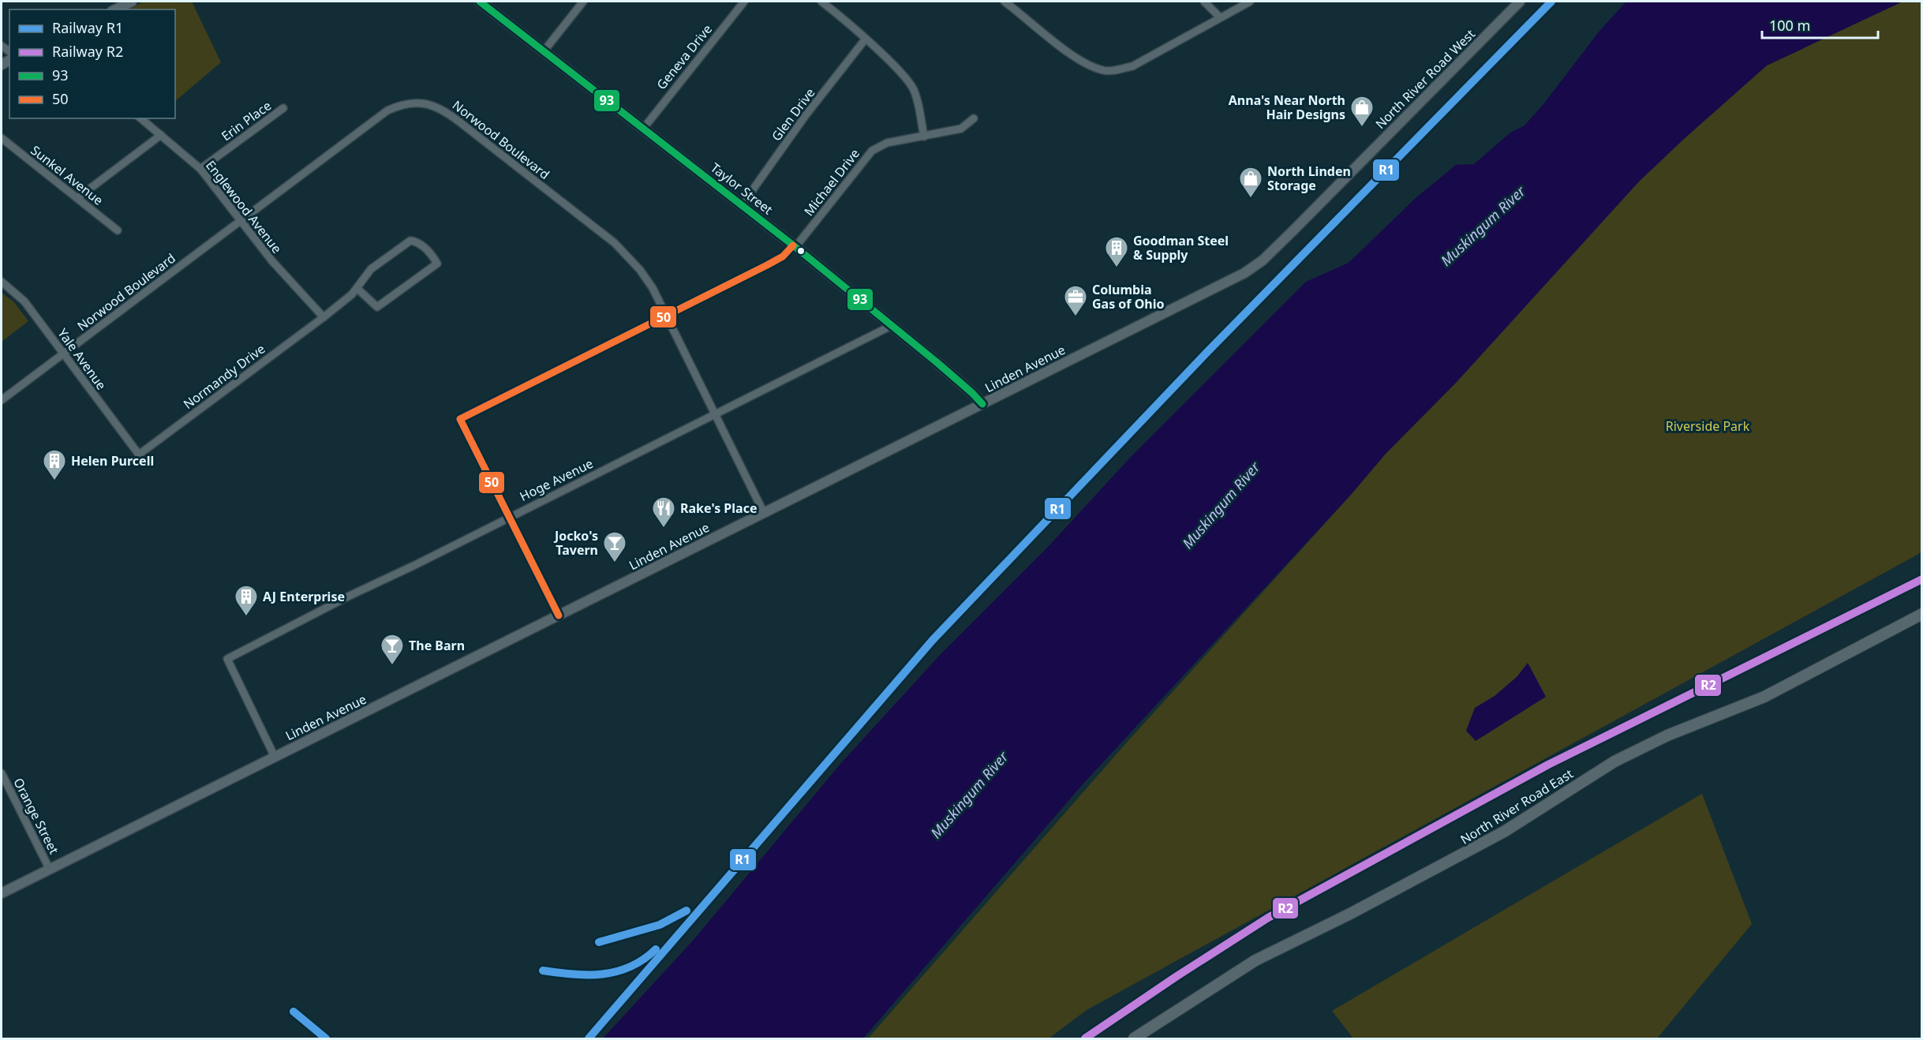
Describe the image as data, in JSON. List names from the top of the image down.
{
  "streets": {
    "main road": ["North River Road East"],
    "street": [
      "Geneva Drive",
      "North River Road West",
      "Glen Drive",
      "Erin Place",
      "Norwood Boulevard",
      "Sunkel Avenue",
      "Michael Drive",
      "Taylor Street",
      "Englewood Avenue",
      "Yale Avenue",
      "Linden Avenue",
      "Normandy Drive",
      "Hoge Avenue",
      "Orange Street"
    ]
  },
  "crossings": [
    ["Geneva Drive", "Taylor Street"],
    ["North River Road West", "Linden Avenue"],
    ["Glen Drive", "Taylor Street"],
    ["Erin Place", "Englewood Avenue"],
    ["Norwood Boulevard", "Michael Drive"],
    ["Norwood Boulevard", "Englewood Avenue"],
    ["Norwood Boulevard", "Yale Avenue"],
    ["Norwood Boulevard", "Linden Avenue"],
    ["Norwood Boulevard", "Hoge Avenue"],
    ["Michael Drive", "Taylor Street"],
    ["Michael Drive", "Hoge Avenue"],
    ["Taylor Street", "Linden Avenue"],
    ["Taylor Street", "Hoge Avenue"],
    ["Englewood Avenue", "Normandy Drive"],
    ["Yale Avenue", "Normandy Drive"],
    ["Linden Avenue", "Hoge Avenue"],
    ["Linden Avenue", "Orange Street"]
  ],
  "water": ["Muskingum River"],
  "parks": ["Riverside Park"],
  "places": {
    "shop": ["Anna's Near North Hair Designs", "North Linden Storage"],
    "building": ["Goodman Steel & Supply", "Helen Purcell", "AJ Enterprise"],
    "office": ["Columbia Gas of Ohio"],
    "restaurant": ["Rake's Place"],
    "bar": ["Jocko's Tavern", "The Barn"]
  },
  "lines": [
    "rail line R1",
    "transit line 93",
    "transit line 50",
    "rail line R2"
  ],
  "legend": [
    "Railway R1",
    "Railway R2",
    "93",
    "50"
  ],
  "scale_bar": "100 m"
}
